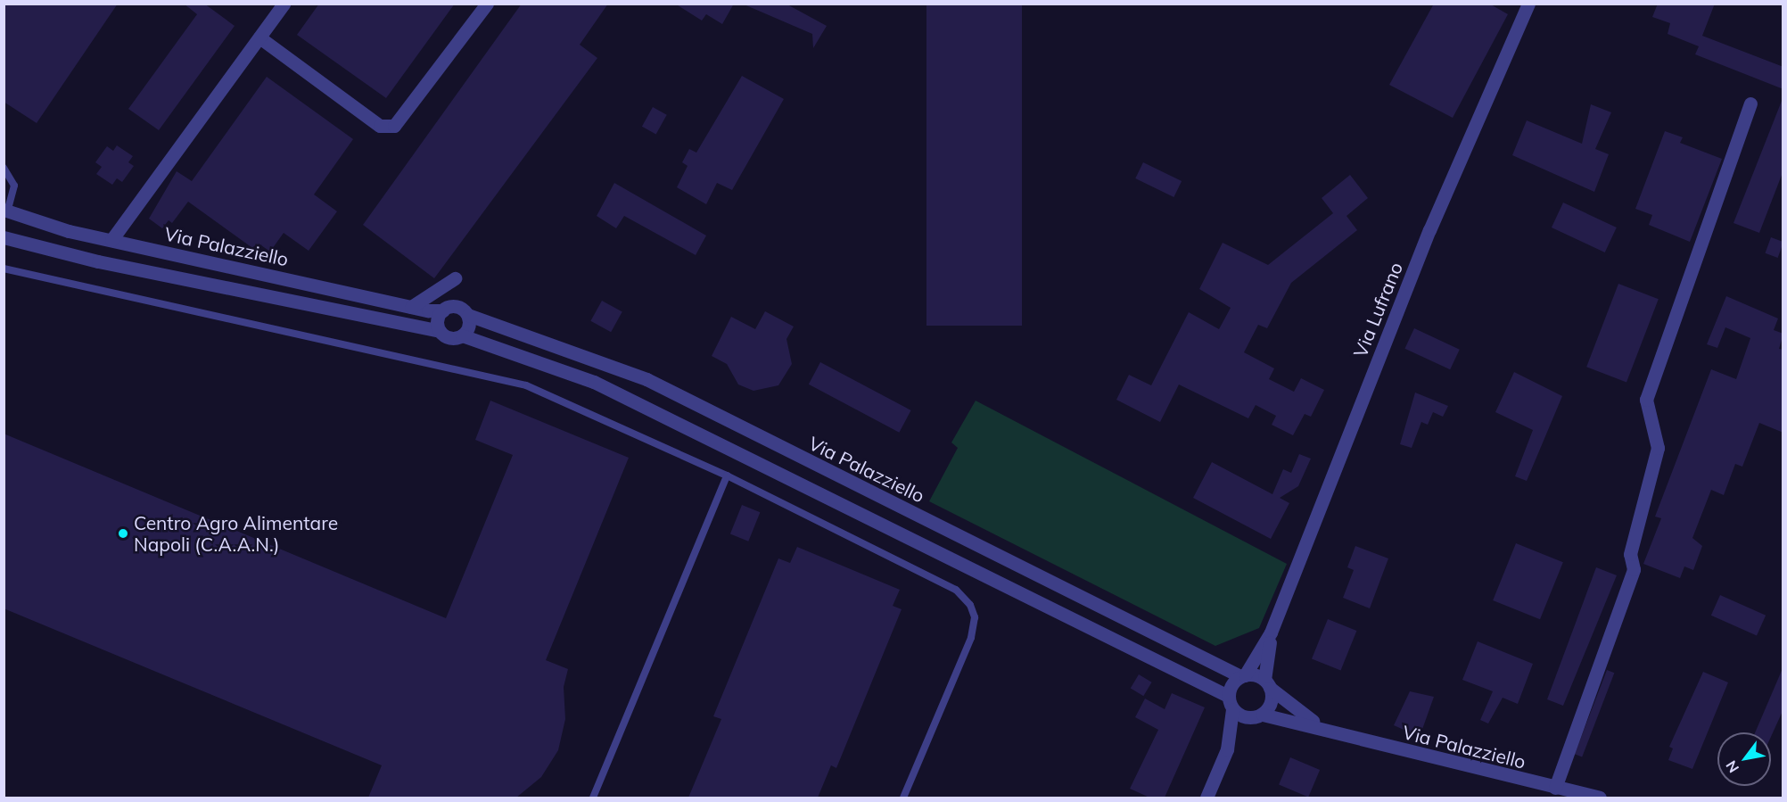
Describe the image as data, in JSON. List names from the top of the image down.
{
  "streets": {
    "street": ["Via Palazziello", "Via Lufrano"]
  },
  "crossings": [
    ["Via Palazziello", "Via Lufrano"]
  ],
  "places": ["Centro Agro Alimentare Napoli (C.A.A.N.)"],
  "north": "bottom left"
}
